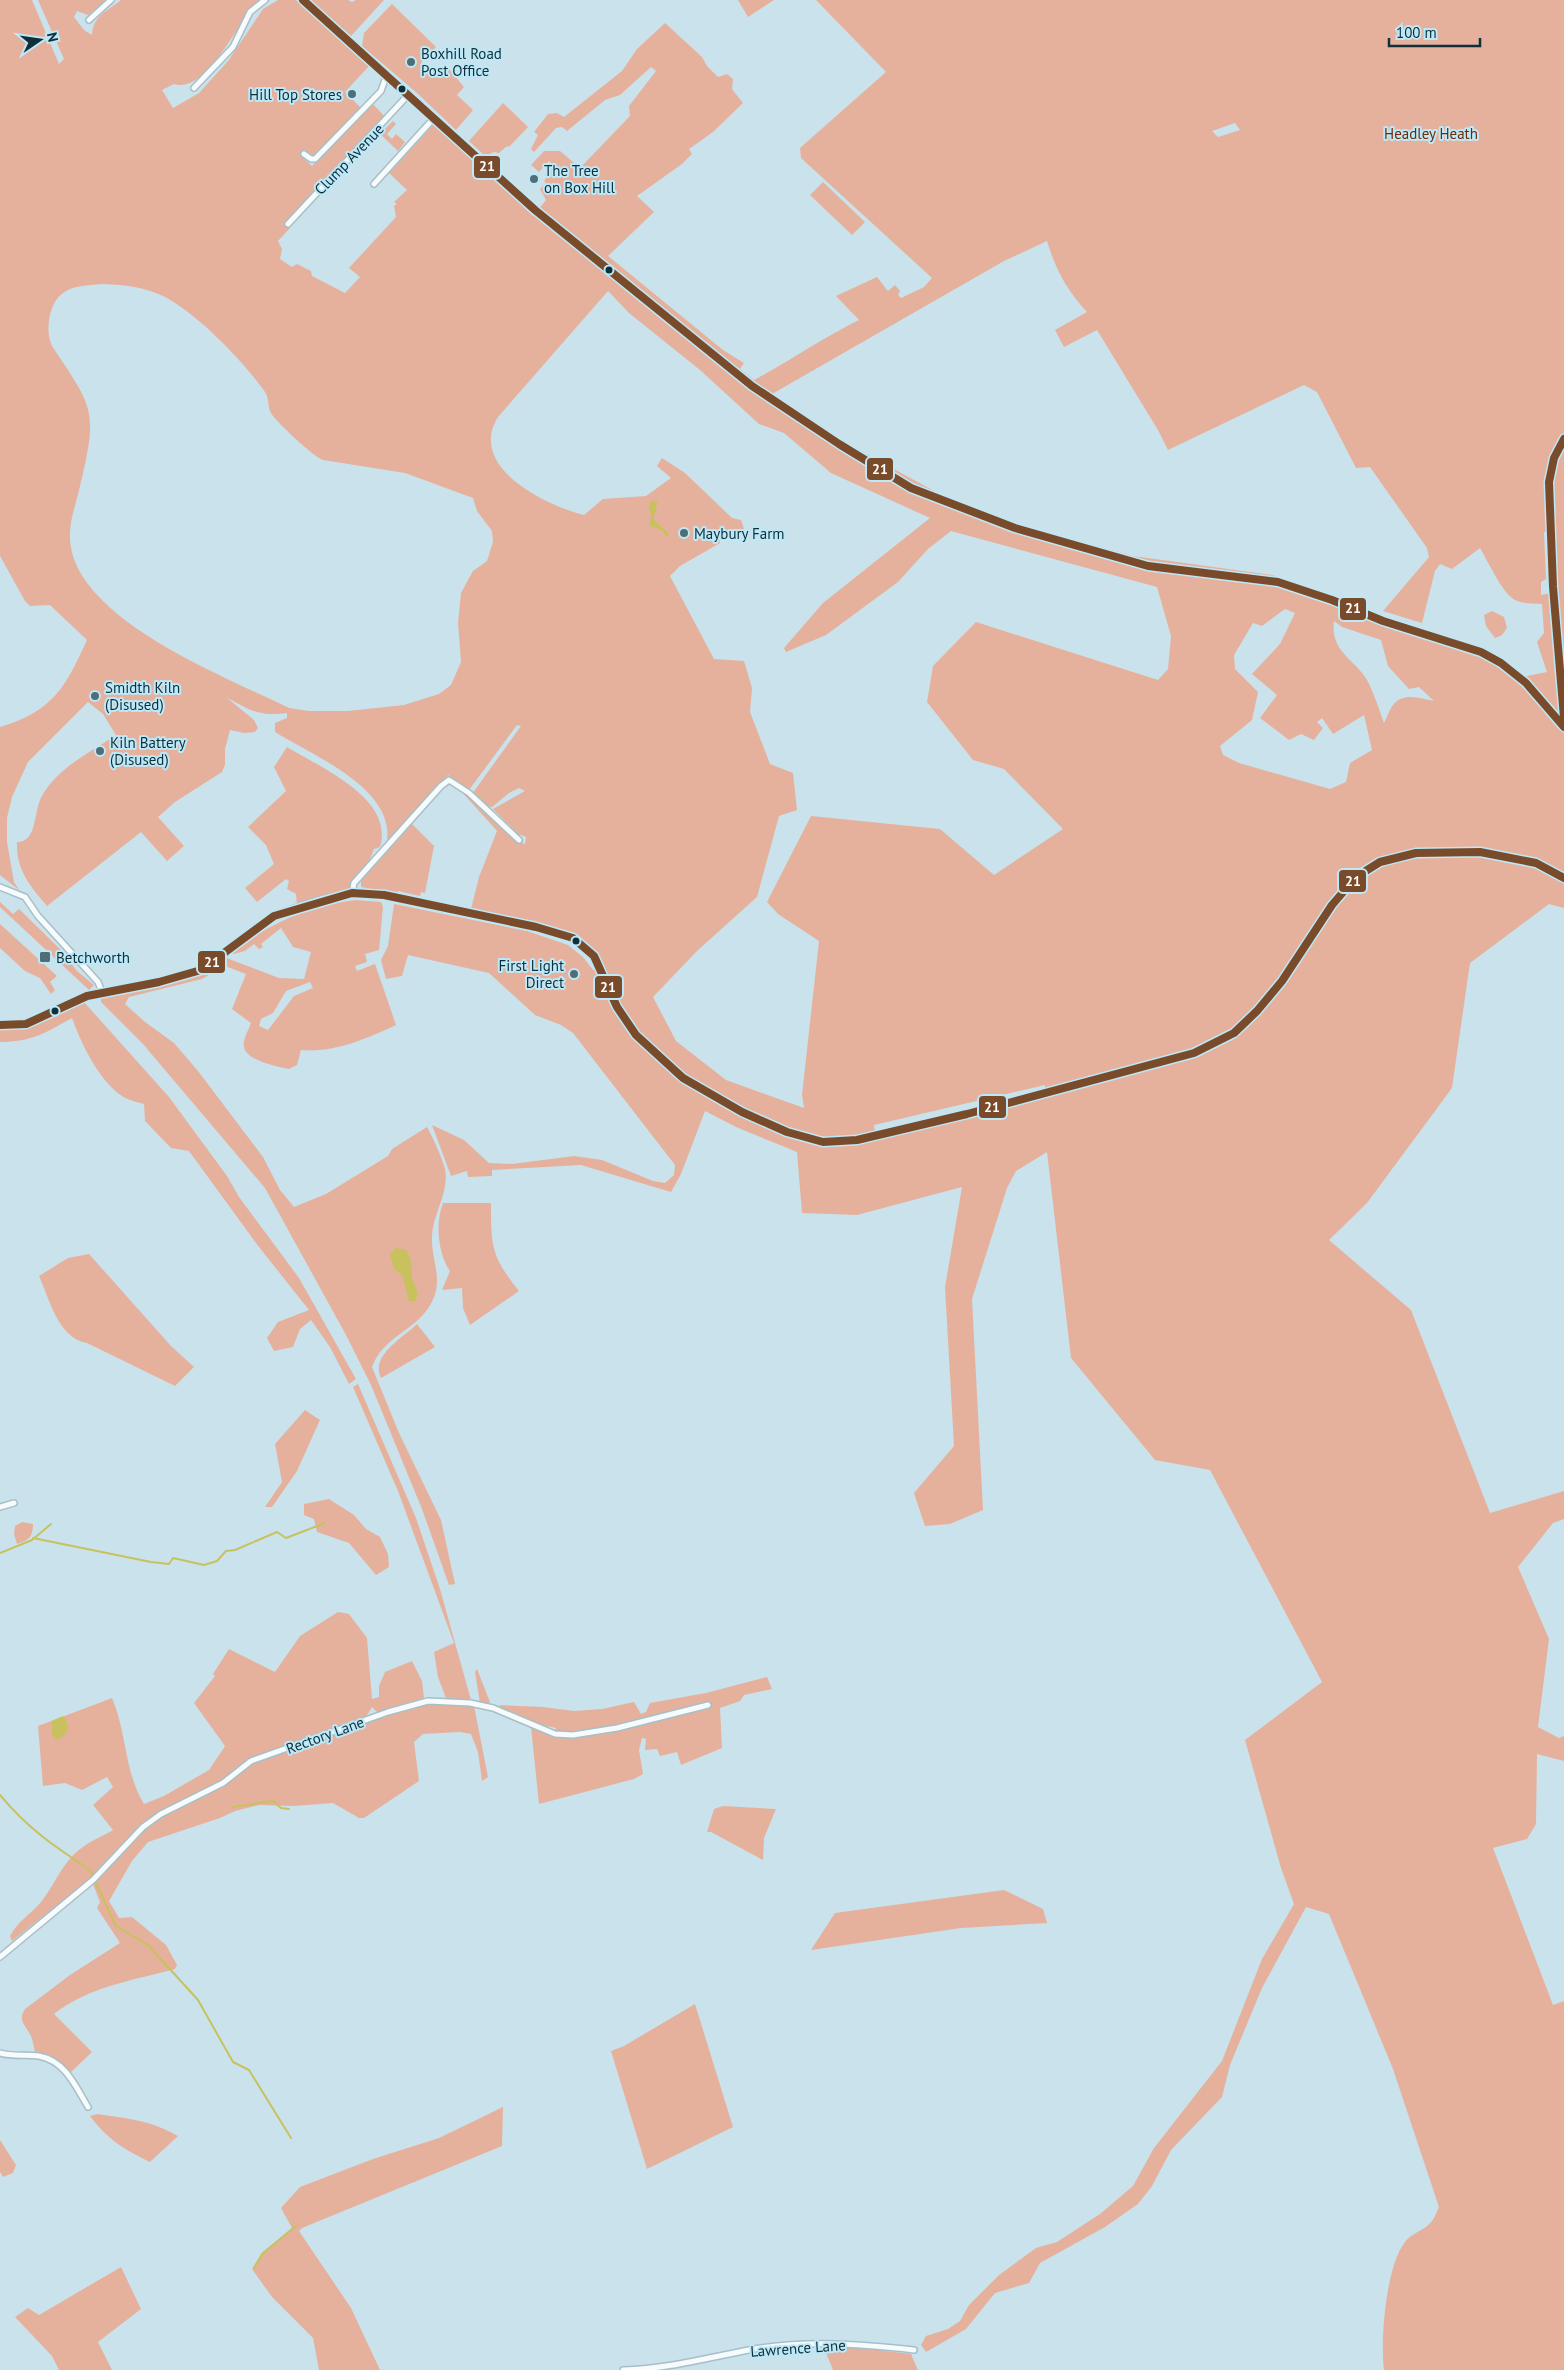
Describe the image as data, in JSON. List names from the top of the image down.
{
  "streets": {
    "street": ["Clump Avenue", "Rectory Lane", "Lawrence Lane"]
  },
  "parks": ["Headley Heath"],
  "places": {
    "other": [
      "Boxhill Road Post Office",
      "Hill Top Stores",
      "The Tree on Box Hill",
      "Maybury Farm",
      "Smidth Kiln (Disused)",
      "Kiln Battery (Disused)",
      "First Light Direct"
    ],
    "transit": ["Betchworth"]
  },
  "lines": ["transit line 21"],
  "scale_bar": "100 m",
  "north": "right"
}
